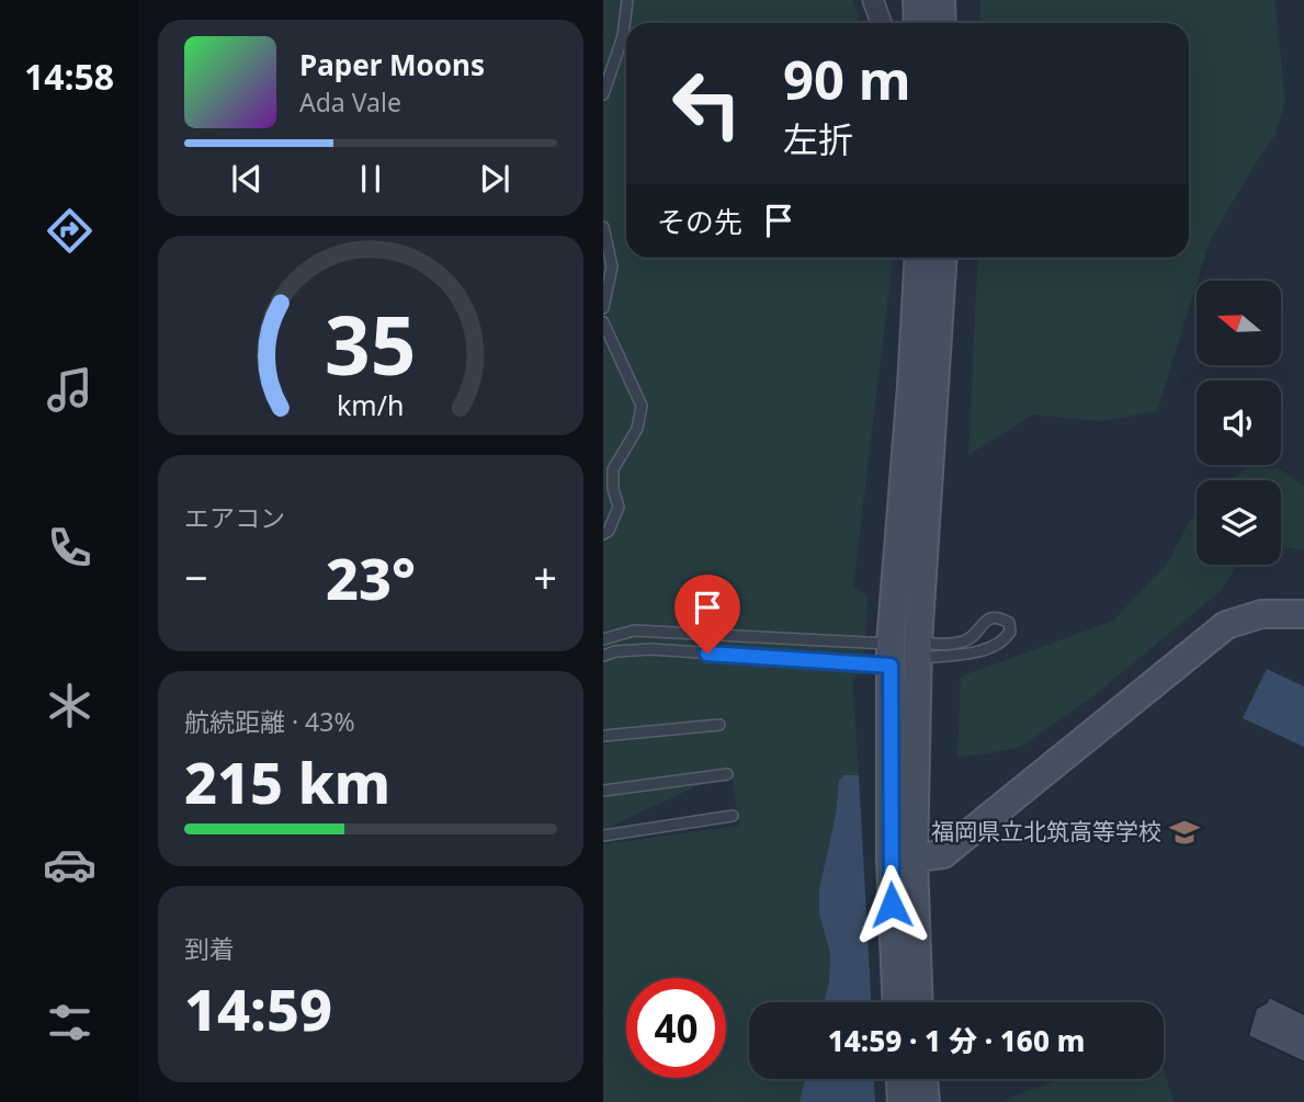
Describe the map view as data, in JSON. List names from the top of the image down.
{
  "places": {
    "school or university": ["福岡県立北筑高等学校"]
  },
  "north": "left",
  "page": {
    "tabs": "14:58",
    "turn": ["90 m", "左折"],
    "song": ["Paper Moons", "Ada Vale"],
    "then": "その先",
    "tile": [
      "エアコン",
      ["航続距離 · 43%", "215 km"],
      ["到着", "14:59"]
    ],
    "heat": ["−", "23°", "+"],
    "limit": "40",
    "trip": "14:59 · 1 分 · 160 m",
    "gauge": ["35", "km/h"]
  }
}
